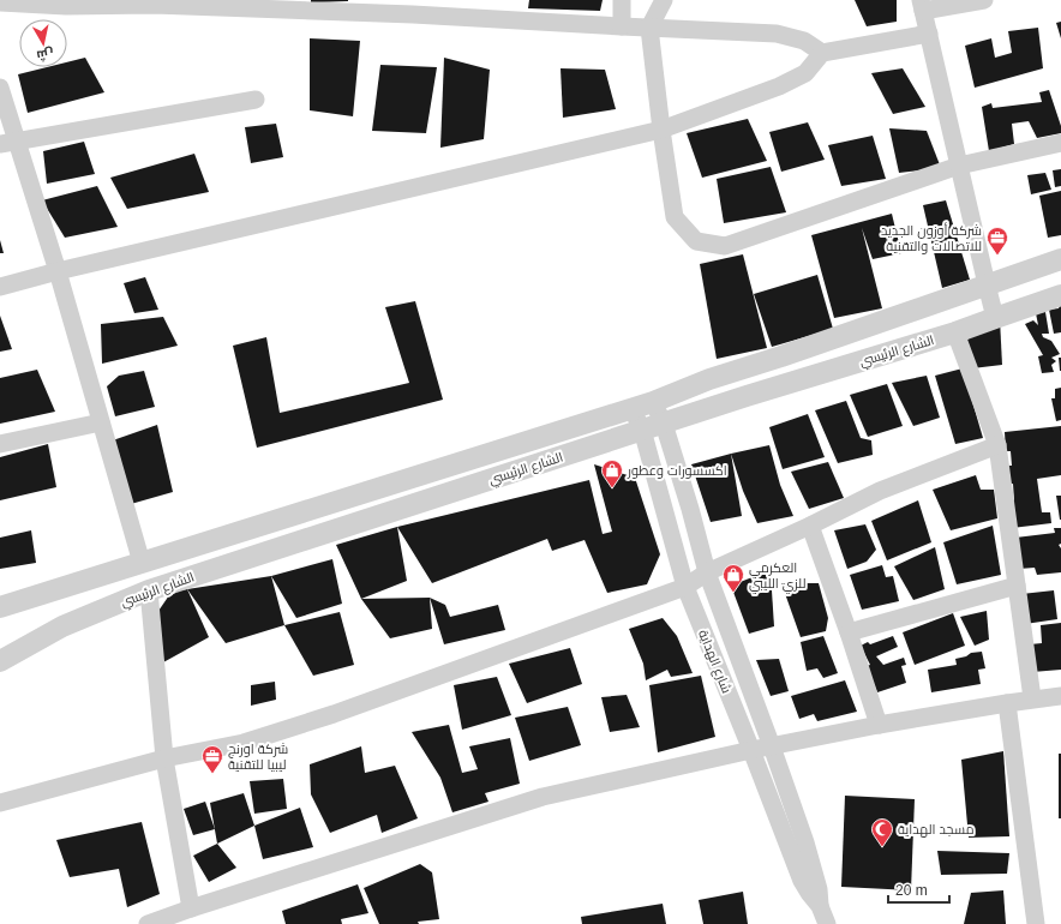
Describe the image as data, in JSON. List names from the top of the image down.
{
  "streets": {
    "street": ["الشارع الرئيسي", "شارع الهداية"]
  },
  "crossings": [
    ["الشارع الرئيسي", "شارع الهداية"]
  ],
  "places": {
    "office": ["شركة أوزون الجديد للاتصالات والتقنية", "شركة اورنج ليبيا للتقنية"],
    "shop": ["اكسسورات وعطور", "العكرمي للزي الليبي"],
    "mosque": ["مسجد الهداية"]
  },
  "scale_bar": "20 m",
  "north": "bottom"
}
